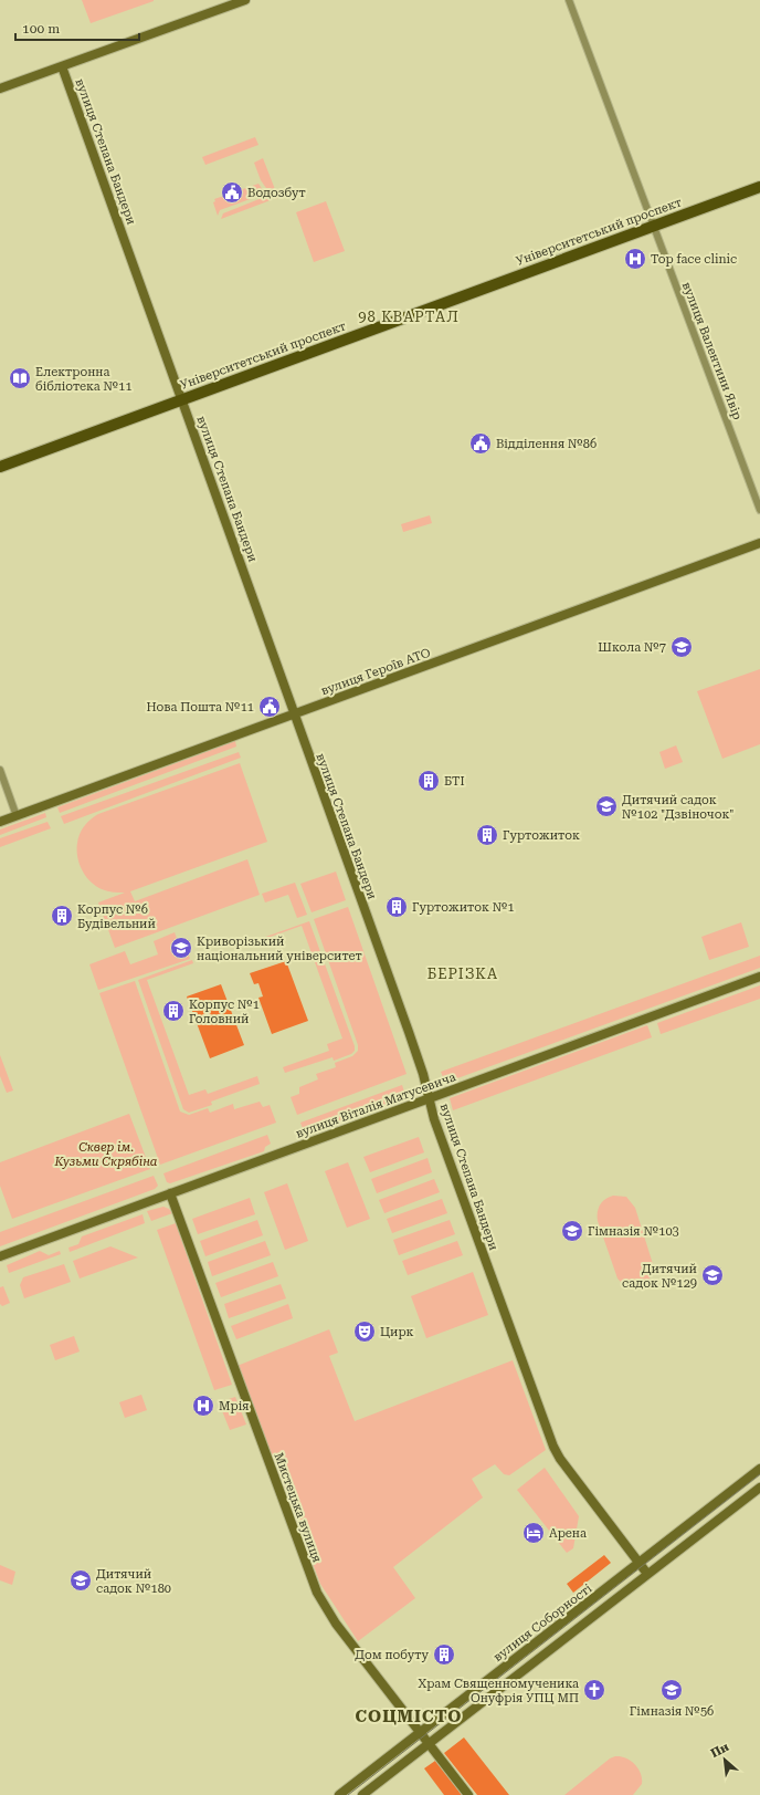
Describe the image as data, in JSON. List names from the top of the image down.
{
  "streets": {
    "main road": ["Університетський проспект"],
    "street": [
      "вулиця Степана Бандери",
      "вулиця Валентини Явір",
      "вулиця Героїв АТО",
      "вулиця Віталія Матусевича",
      "Мистецька вулиця",
      "вулиця Соборності"
    ]
  },
  "crossings": [
    ["вулиця Степана Бандери", "Університетський проспект"],
    ["вулиця Степана Бандери", "вулиця Героїв АТО"],
    ["вулиця Степана Бандери", "вулиця Віталія Матусевича"],
    ["вулиця Степана Бандери", "вулиця Соборності"],
    ["Університетський проспект", "вулиця Валентини Явір"],
    ["вулиця Віталія Матусевича", "Мистецька вулиця"],
    ["Мистецька вулиця", "вулиця Соборності"]
  ],
  "districts": ["98 КВАРТАЛ", "БЕРІЗКА", "СОЦМІСТО"],
  "parks": ["Сквер ім. Кузьми Скрябіна"],
  "places": {
    "public building": ["Водозбут", "Відділення №86", "Нова Пошта №11"],
    "hospital": ["Top face clinic", "Мрія"],
    "library": ["Електронна бібліотека №11"],
    "school or university": [
      "Школа №7",
      "Дитячий садок №102 \"Дзвіночок\"",
      "Криворізький національний університет",
      "Гімназія №103",
      "Дитячий садок №129",
      "Дитячий садок №180",
      "Гімназія №56"
    ],
    "building": [
      "БТІ",
      "Гуртожиток",
      "Гуртожиток №1",
      "Корпус №6 Будівельний",
      "Корпус №1 Головний",
      "Дом побуту"
    ],
    "theatre": ["Цирк"],
    "hotel": ["Арена"],
    "church": ["Храм Священномученика Онуфрія УПЦ МП"]
  },
  "scale_bar": "100 m",
  "north": "top left"
}
